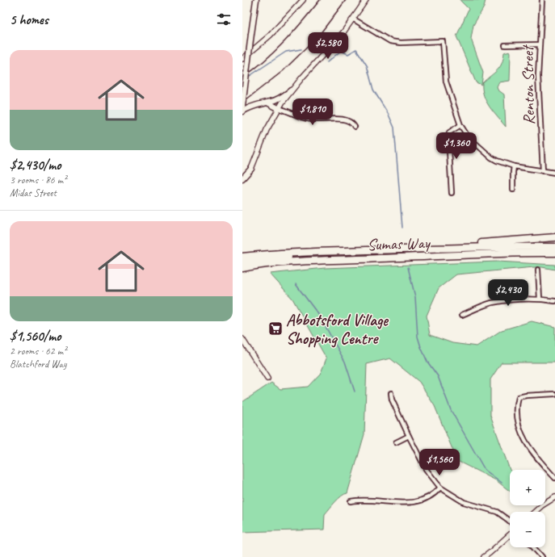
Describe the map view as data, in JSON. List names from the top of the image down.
{
  "streets": {
    "highway": ["Sumas Way"],
    "street": ["Renton Street"]
  },
  "places": {
    "supermarket": ["Abbotsford Village Shopping Centre"]
  },
  "page": {
    "heading": "5 homes",
    "price": [
      "$2,580",
      "$1,810",
      "$1,360",
      "$2,430",
      "$1,560"
    ],
    "list": [
      {
        "name": "$2,430/mo",
        "note": "3 rooms · 86 m² · Midas Street"
      },
      {
        "name": "$1,560/mo",
        "note": "2 rooms · 62 m² · Blatchford Way"
      }
    ],
    "map_buttons": ["+", "−"]
  }
}
